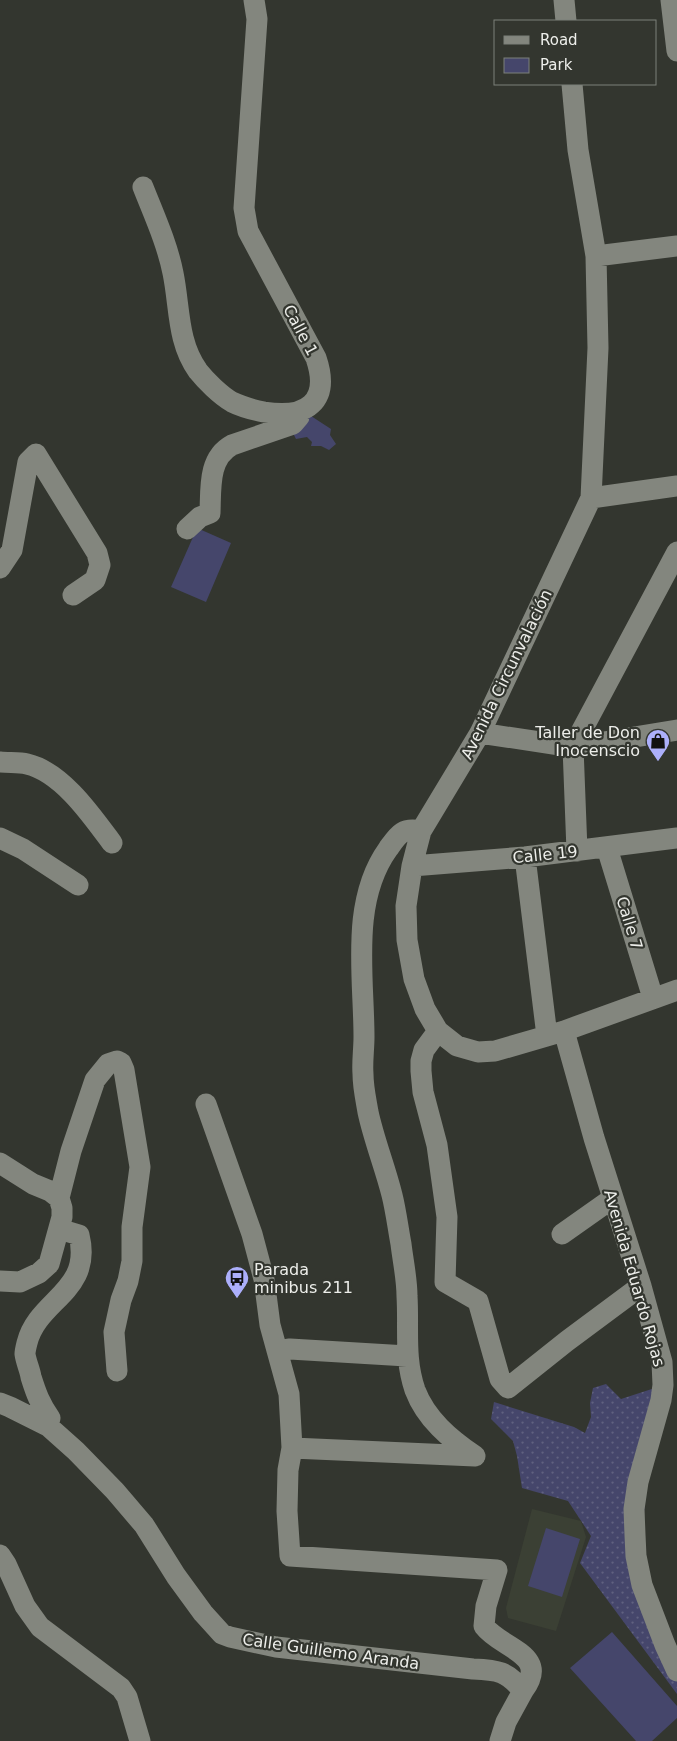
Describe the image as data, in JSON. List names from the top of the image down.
{
  "streets": {
    "street": [
      "Calle 1",
      "Avenida Circunvalación",
      "Calle 19",
      "Calle 7",
      "Avenida Eduardo Rojas",
      "Calle Guillemo Aranda"
    ]
  },
  "crossings": [
    ["Avenida Circunvalación", "Calle 19"],
    ["Avenida Circunvalación", "Calle 7"],
    ["Avenida Circunvalación", "Avenida Eduardo Rojas"],
    ["Calle 19", "Calle 7"],
    ["Calle 19", "Avenida Eduardo Rojas"]
  ],
  "places": {
    "shop": ["Taller de Don Inocenscio"],
    "bus stop": ["Parada minibus 211"]
  },
  "legend": ["Road", "Park"]
}
